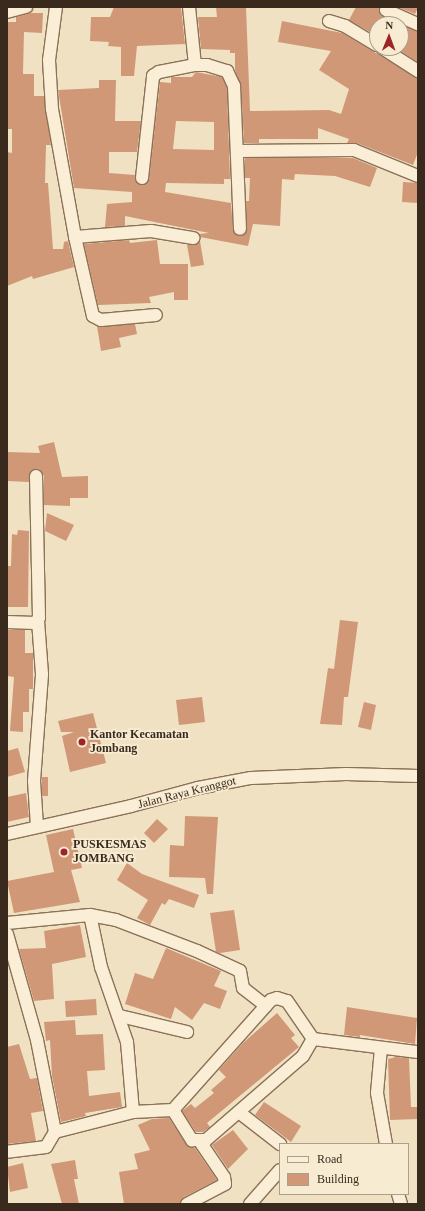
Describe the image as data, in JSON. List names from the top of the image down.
{
  "streets": {
    "street": ["Jalan Raya Kranggot"]
  },
  "places": ["Kantor Kecamatan Jombang", "PUSKESMAS JOMBANG"],
  "legend": ["Road", "Building"],
  "north": "top"
}
